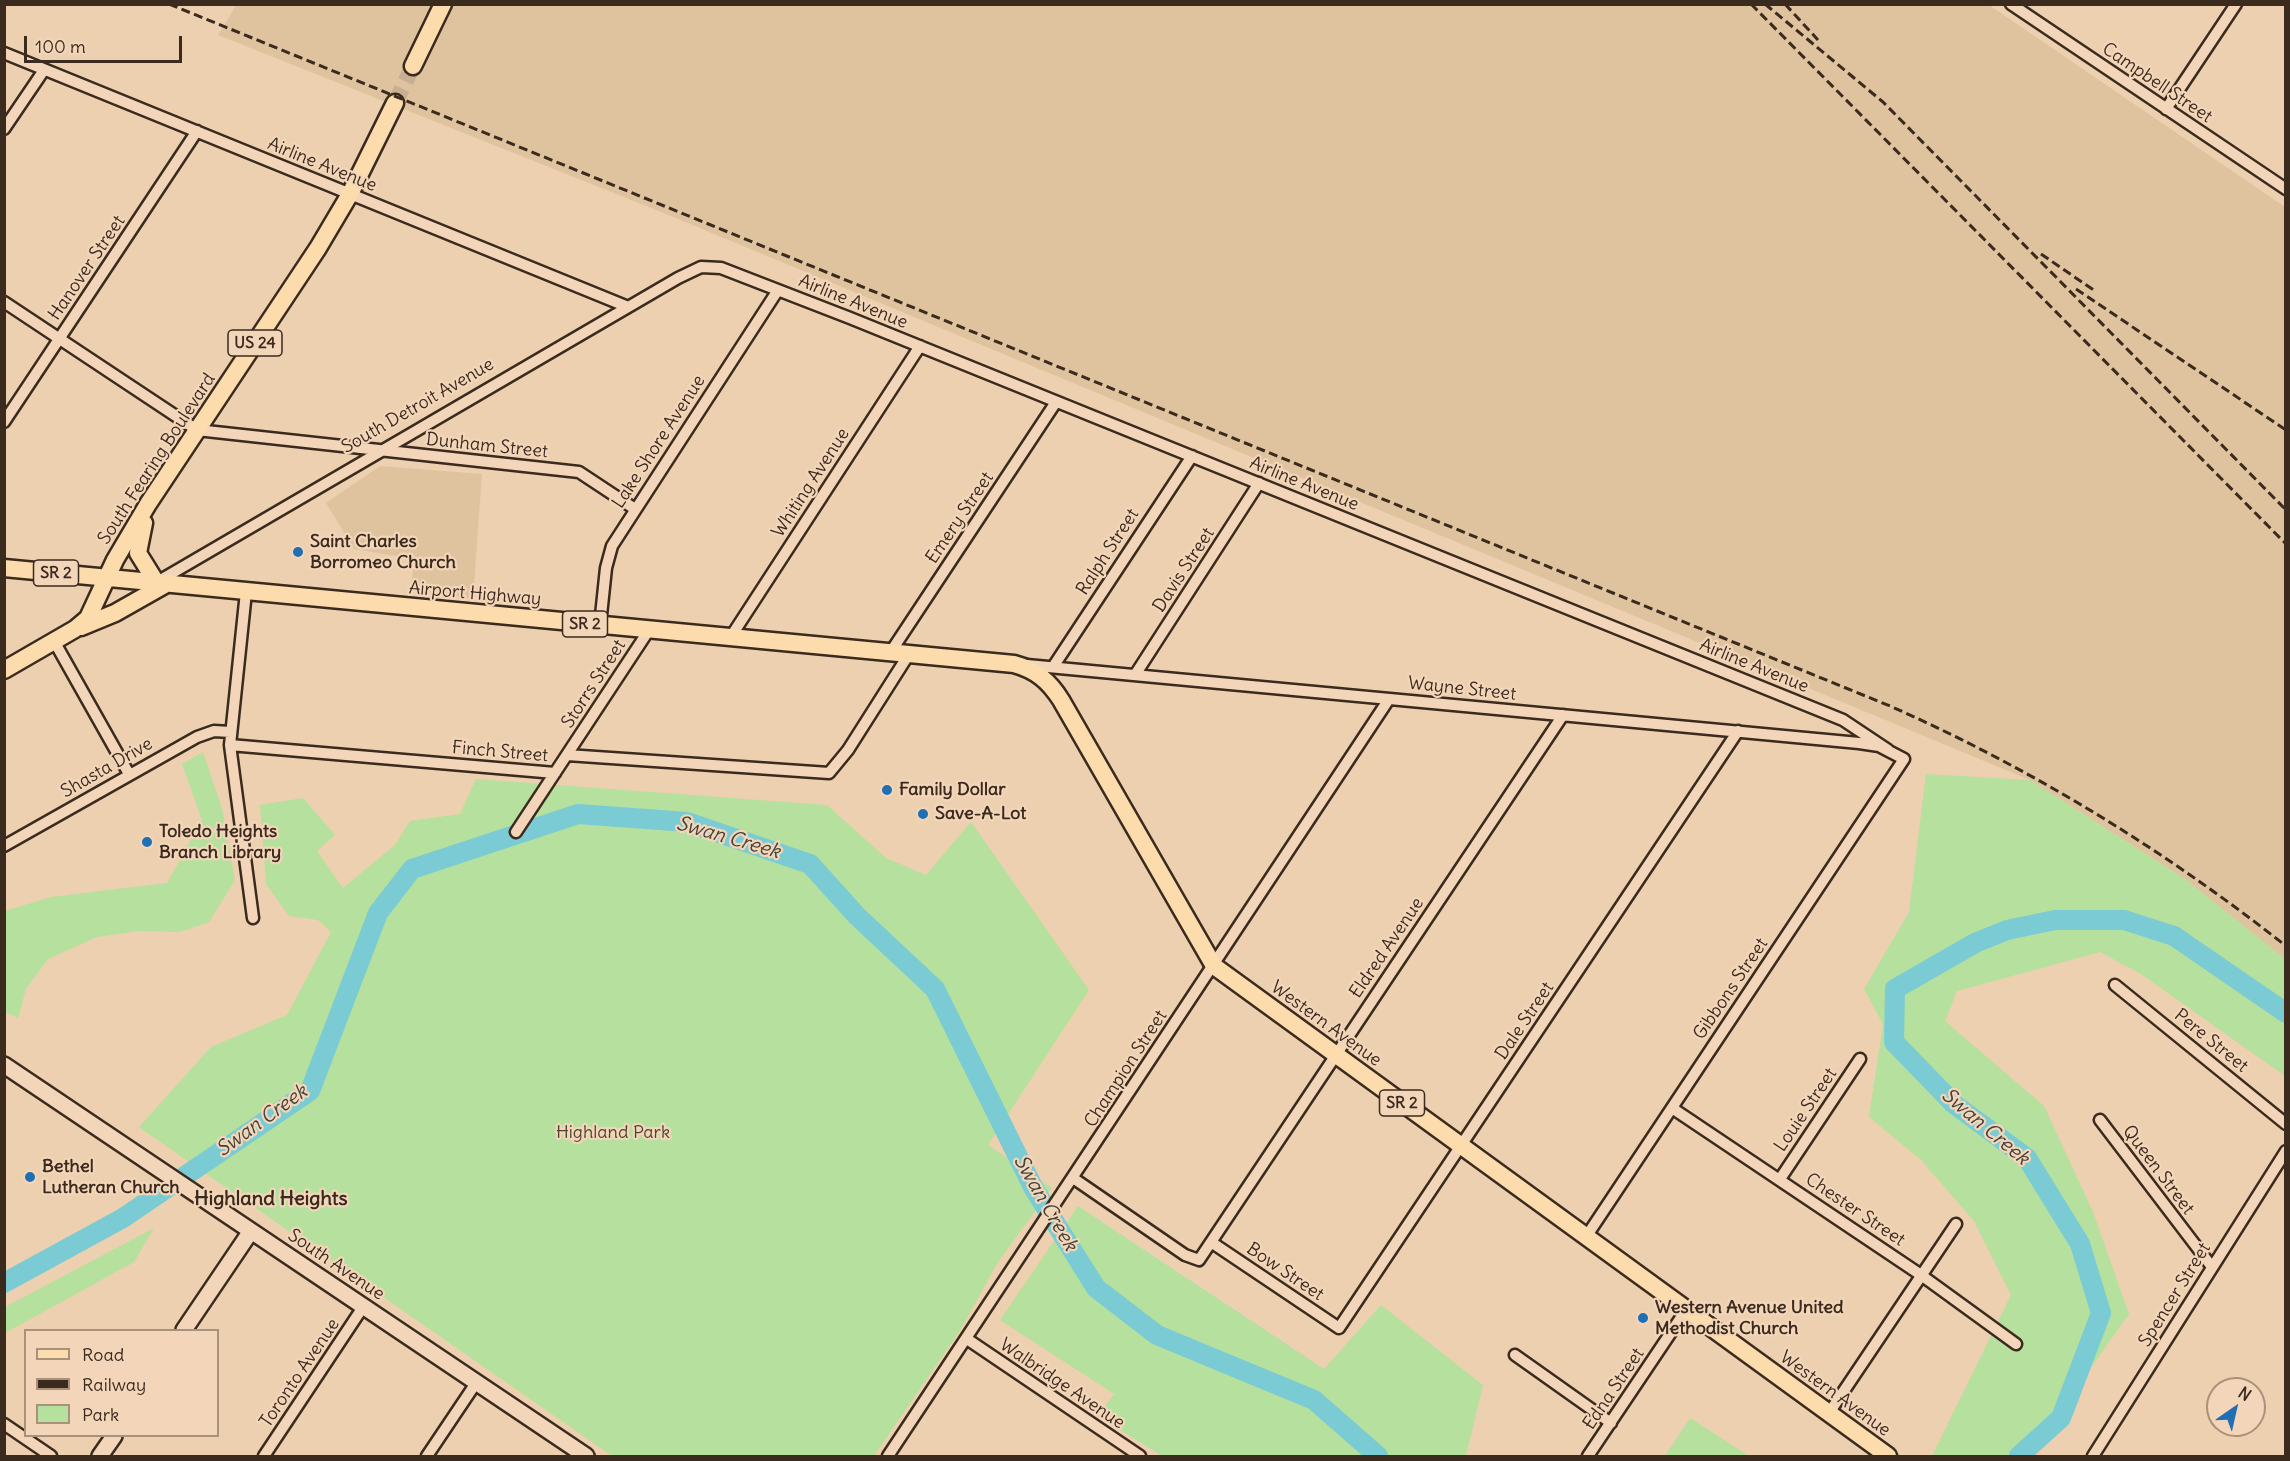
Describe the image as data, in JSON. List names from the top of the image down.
{
  "streets": {
    "main road": [
      "US 24",
      "South Fearing Boulevard",
      "SR 2",
      "Airport Highway",
      "Western Avenue"
    ],
    "street": [
      "Campbell Street",
      "Airline Avenue",
      "Hanover Street",
      "South Detroit Avenue",
      "Lake Shore Avenue",
      "Dunham Street",
      "Whiting Avenue",
      "Emery Street",
      "Ralph Street",
      "Davis Street",
      "Storrs Street",
      "Wayne Street",
      "Finch Street",
      "Shasta Drive",
      "Eldred Avenue",
      "Gibbons Street",
      "Dale Street",
      "Pere Street",
      "Champion Street",
      "Louie Street",
      "Queen Street",
      "Chester Street",
      "South Avenue",
      "Bow Street",
      "Spencer Street",
      "Toronto Avenue",
      "Walbridge Avenue",
      "Edna Street"
    ]
  },
  "crossings": [
    ["Airline Avenue", "Hanover Street"],
    ["Airline Avenue", "South Detroit Avenue"],
    ["Airline Avenue", "Lake Shore Avenue"],
    ["Airline Avenue", "South Fearing Boulevard"],
    ["Airline Avenue", "Whiting Avenue"],
    ["Airline Avenue", "Emery Street"],
    ["Airline Avenue", "Ralph Street"],
    ["Airline Avenue", "Davis Street"],
    ["Airline Avenue", "Wayne Street"],
    ["Hanover Street", "Dunham Street"],
    ["US 24", "South Fearing Boulevard"],
    ["South Detroit Avenue", "Dunham Street"],
    ["South Detroit Avenue", "Airport Highway"],
    ["Lake Shore Avenue", "Dunham Street"],
    ["Lake Shore Avenue", "Airport Highway"],
    ["Dunham Street", "South Fearing Boulevard"],
    ["South Fearing Boulevard", "Airport Highway"],
    ["Whiting Avenue", "Airport Highway"],
    ["Emery Street", "Airport Highway"],
    ["Ralph Street", "Wayne Street"],
    ["Davis Street", "Wayne Street"],
    ["Airport Highway", "Storrs Street"],
    ["Airport Highway", "Wayne Street"],
    ["Airport Highway", "Finch Street"],
    ["Airport Highway", "Western Avenue"],
    ["Storrs Street", "Finch Street"],
    ["Wayne Street", "Eldred Avenue"],
    ["Wayne Street", "Gibbons Street"],
    ["Wayne Street", "Dale Street"],
    ["Wayne Street", "Western Avenue"],
    ["Wayne Street", "Champion Street"],
    ["Eldred Avenue", "Western Avenue"],
    ["Eldred Avenue", "Champion Street"],
    ["Eldred Avenue", "Bow Street"],
    ["Gibbons Street", "Western Avenue"],
    ["Gibbons Street", "Chester Street"],
    ["Dale Street", "Western Avenue"],
    ["Dale Street", "Bow Street"],
    ["Western Avenue", "Champion Street"],
    ["Western Avenue", "Edna Street"],
    ["Champion Street", "Walbridge Avenue"],
    ["Louie Street", "Chester Street"],
    ["Queen Street", "Spencer Street"],
    ["South Avenue", "Toronto Avenue"]
  ],
  "districts": ["Highland Heights"],
  "water": ["Swan Creek"],
  "parks": ["Highland Park"],
  "places": [
    "Saint Charles Borromeo Church",
    "Family Dollar",
    "Save-A-Lot",
    "Toledo Heights Branch Library",
    "Bethel Lutheran Church",
    "Western Avenue United Methodist Church"
  ],
  "legend": ["Road", "Railway", "Park"],
  "scale_bar": "100 m",
  "north": "top right"
}
